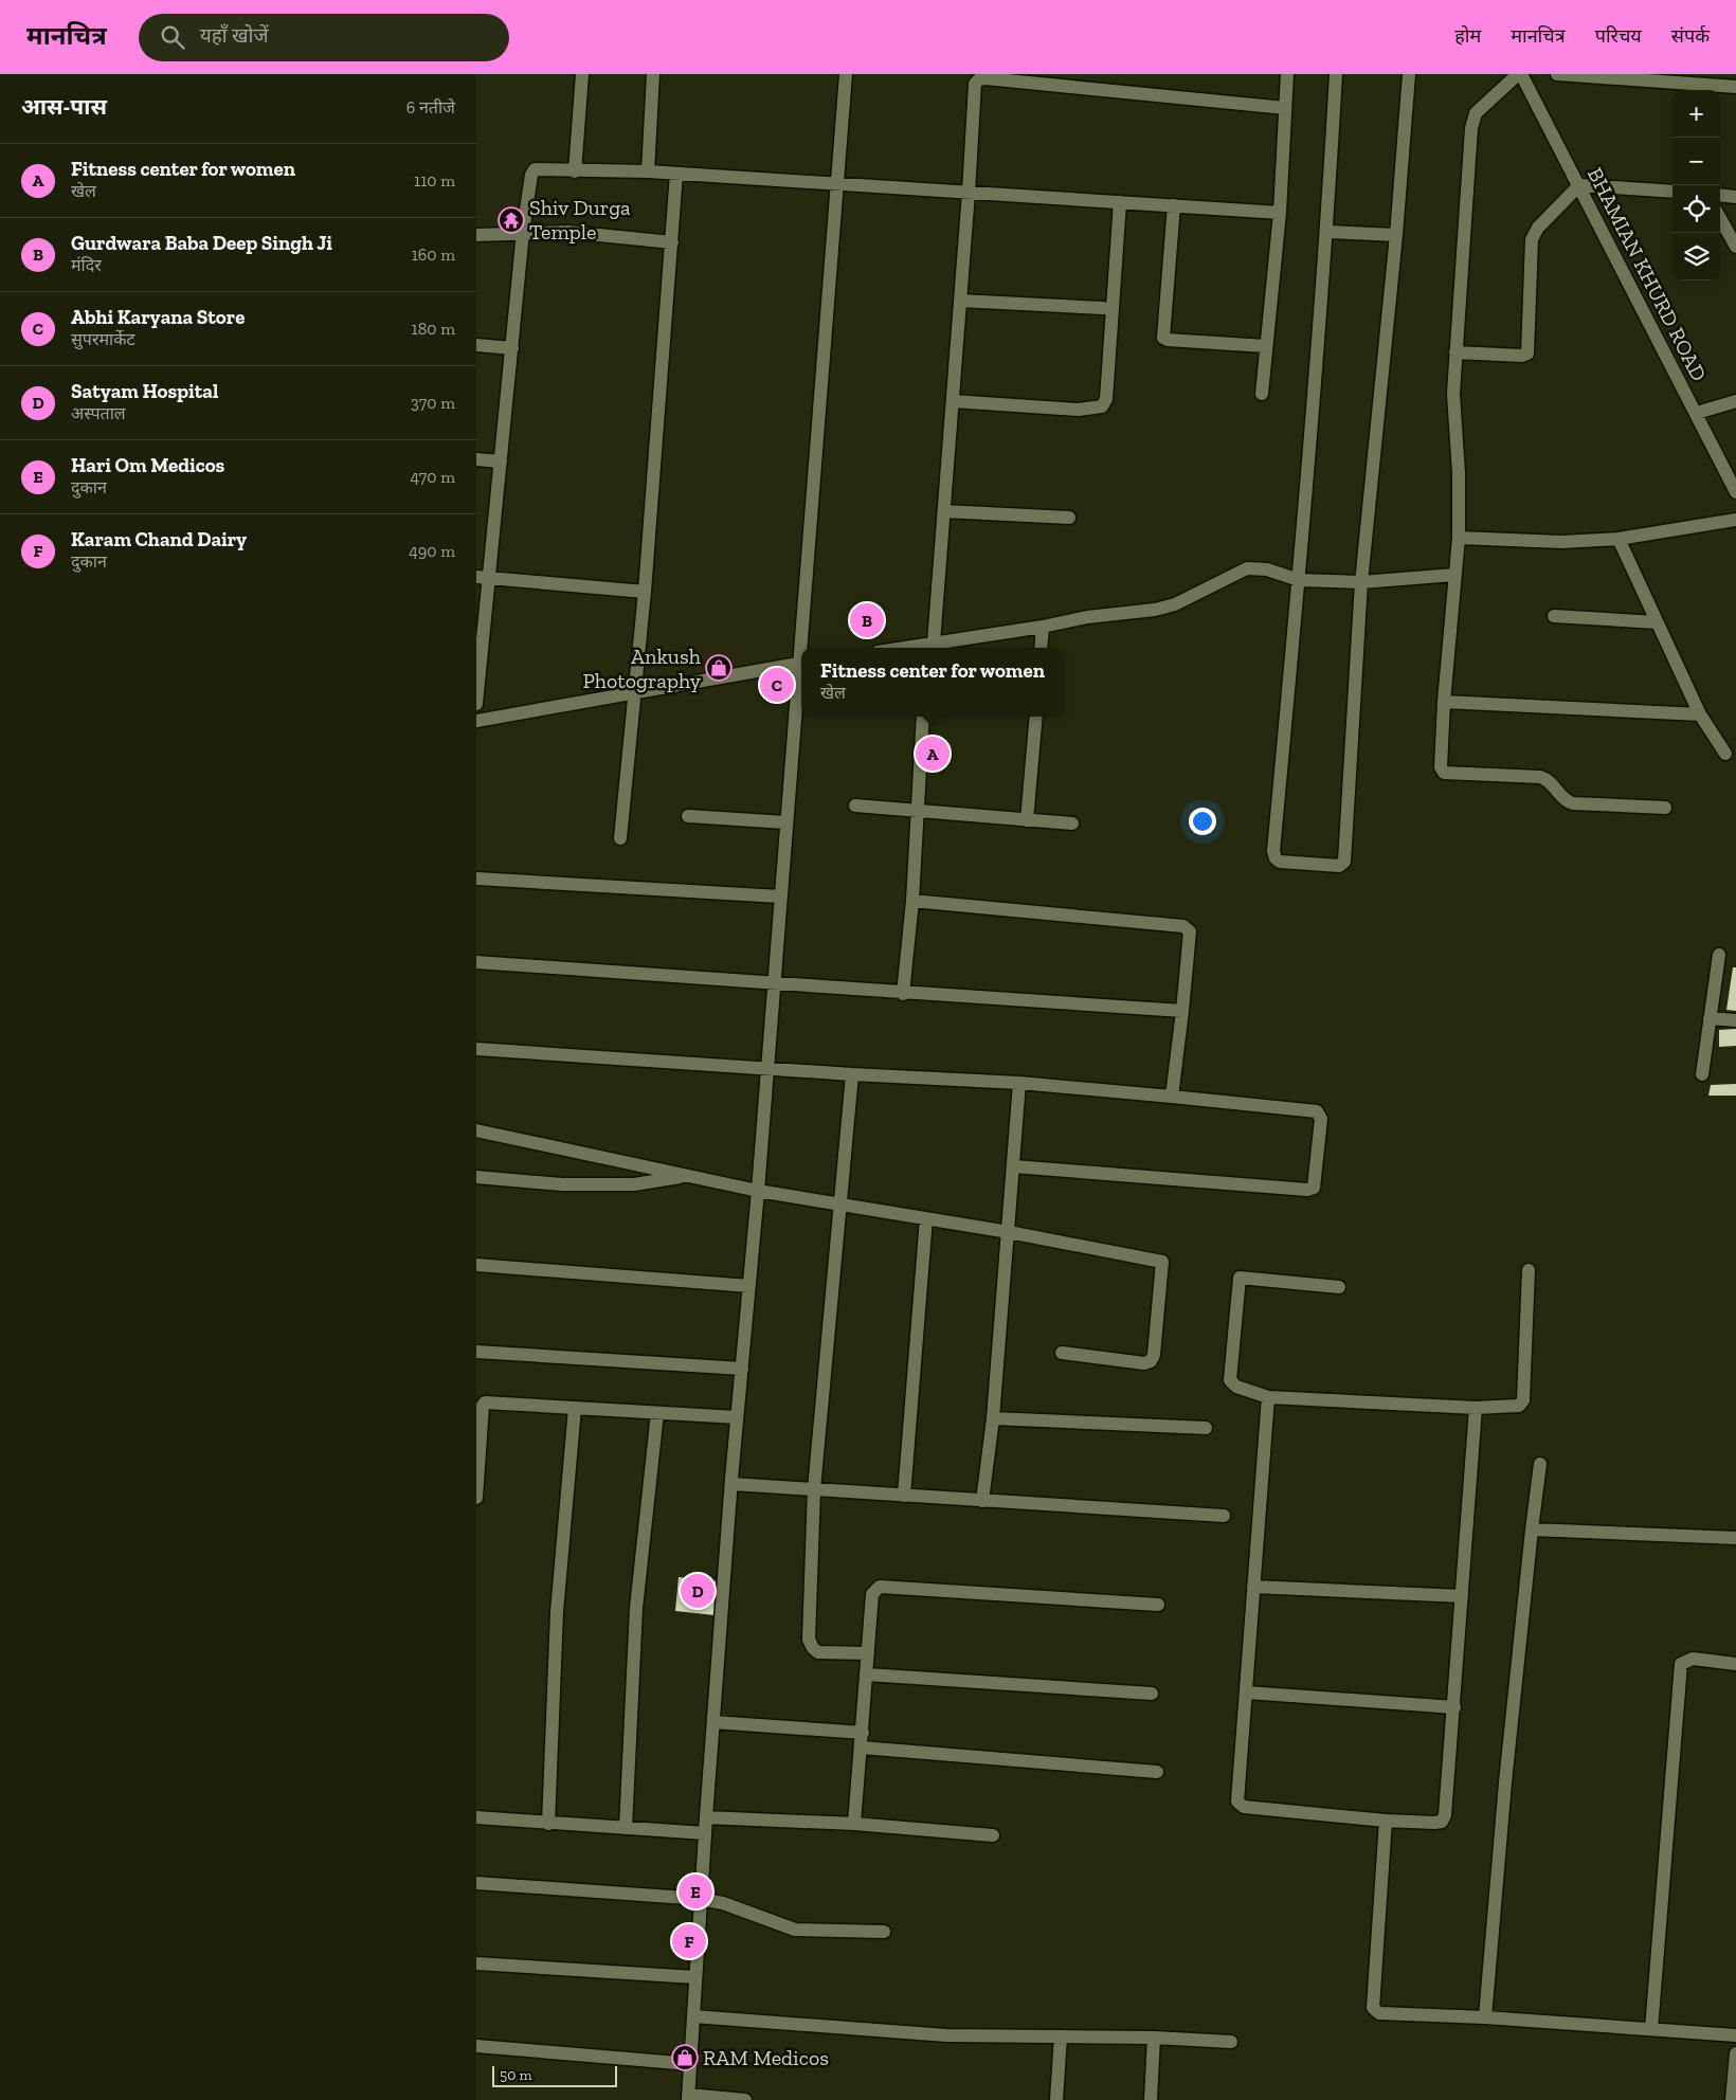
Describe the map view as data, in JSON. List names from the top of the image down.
{
  "streets": {
    "street": ["BHAMIAN KHURD ROAD"]
  },
  "places": {
    "temple": ["Shiv Durga Temple"],
    "shop": ["Ankush Photography", "RAM Medicos"]
  },
  "scale_bar": "50 m",
  "page": {
    "header": "मानचित्र",
    "search": "यहाँ खोजें",
    "nav": [
      "होम",
      "मानचित्र",
      "परिचय",
      "संपर्क"
    ],
    "heading": ["आस-पास", "6 नतीजे"],
    "map_buttons": ["+", "−"],
    "list": [
      {
        "mark": "A",
        "name": "Fitness center for women",
        "note": "खेल",
        "value": "110 m"
      },
      {
        "mark": "B",
        "name": "Gurdwara Baba Deep Singh Ji",
        "note": "मंदिर",
        "value": "160 m"
      },
      {
        "mark": "C",
        "name": "Abhi Karyana Store",
        "note": "सुपरमार्केट",
        "value": "180 m"
      },
      {
        "mark": "D",
        "name": "Satyam Hospital",
        "note": "अस्पताल",
        "value": "370 m"
      },
      {
        "mark": "E",
        "name": "Hari Om Medicos",
        "note": "दुकान",
        "value": "470 m"
      },
      {
        "mark": "F",
        "name": "Karam Chand Dairy",
        "note": "दुकान",
        "value": "490 m"
      }
    ],
    "pins": [
      "B",
      "C",
      "A",
      "D",
      "E",
      "F"
    ],
    "popup": ["Fitness center for women", "खेल"],
    "scale": "50 m"
  }
}
